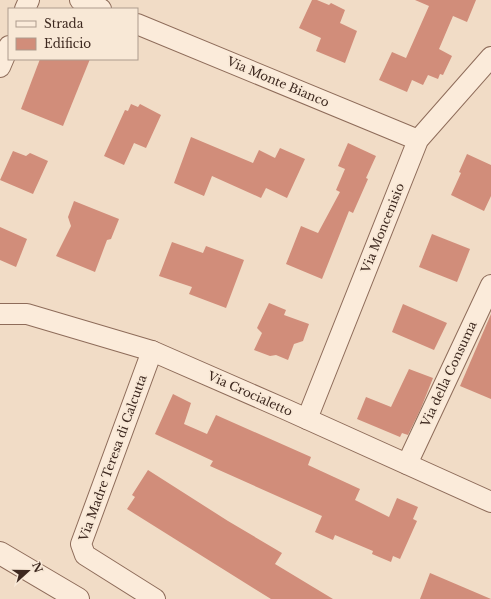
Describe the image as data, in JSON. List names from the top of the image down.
{
  "streets": {
    "street": [
      "Via Monte Bianco",
      "Via Moncenisio",
      "Via della Consuma",
      "Via Crocialetto",
      "Via Madre Teresa di Calcutta"
    ]
  },
  "crossings": [
    ["Via Monte Bianco", "Via Moncenisio"],
    ["Via Moncenisio", "Via Crocialetto"],
    ["Via della Consuma", "Via Crocialetto"],
    ["Via Crocialetto", "Via Madre Teresa di Calcutta"]
  ],
  "legend": ["Strada", "Edificio"],
  "north": "right"
}
